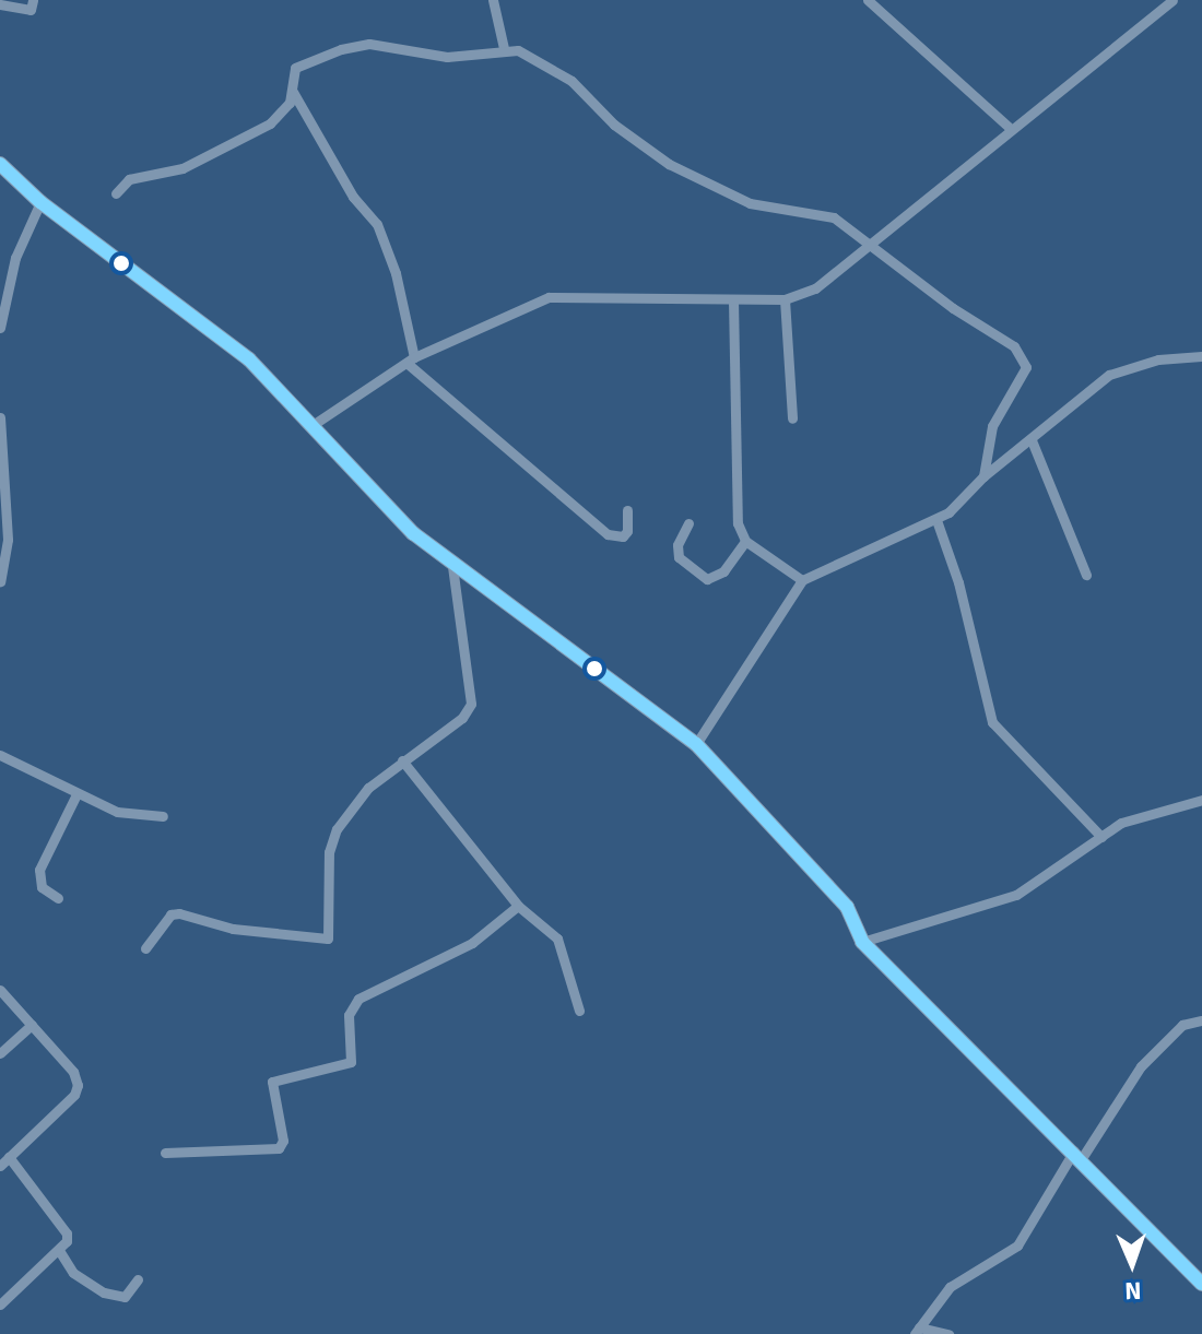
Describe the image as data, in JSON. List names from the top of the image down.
{
  "north": "bottom"
}
